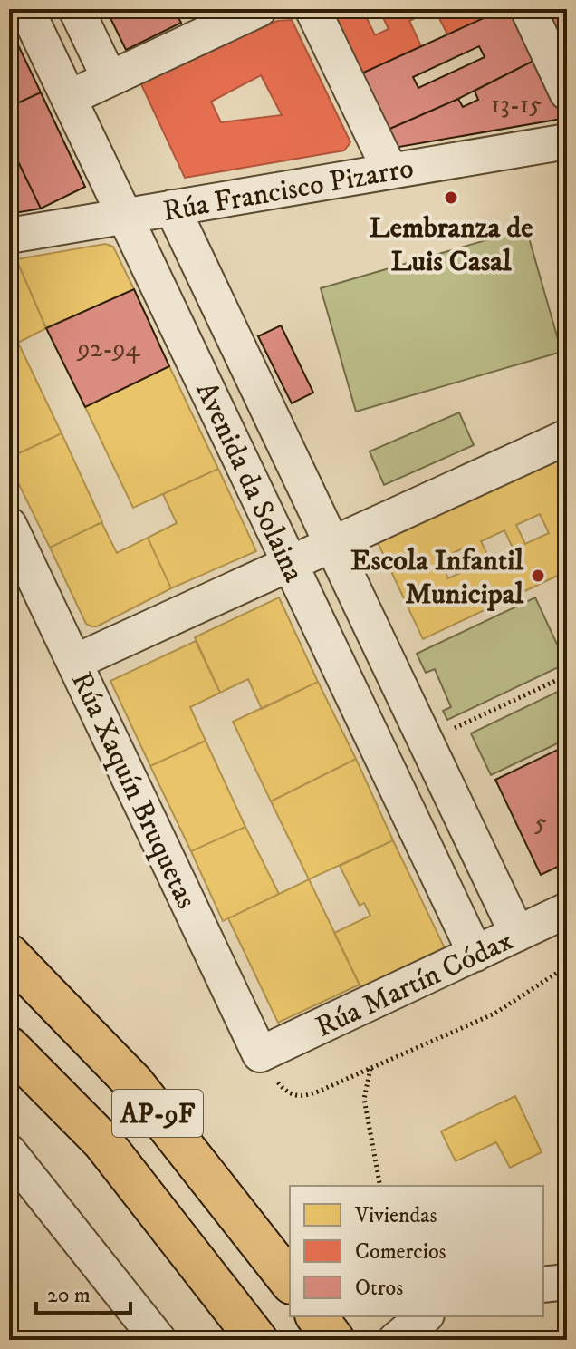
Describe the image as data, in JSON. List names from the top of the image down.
{
  "streets": {
    "highway": ["AP-9F"],
    "street": [
      "Rúa Francisco Pizarro",
      "Avenida da Solaina",
      "Rúa Xaquín Bruquetas",
      "Rúa Martín Códax"
    ]
  },
  "crossings": [
    ["Rúa Francisco Pizarro", "Avenida da Solaina"],
    ["Avenida da Solaina", "Rúa Martín Códax"],
    ["Rúa Xaquín Bruquetas", "Rúa Martín Códax"]
  ],
  "places": ["Lembranza de Luis Casal", "Escola Infantil Municipal"],
  "house_numbers": ["13-15", "92-94", "5"],
  "legend": ["Viviendas", "Comercios", "Otros"],
  "scale_bar": "20 m"
}
